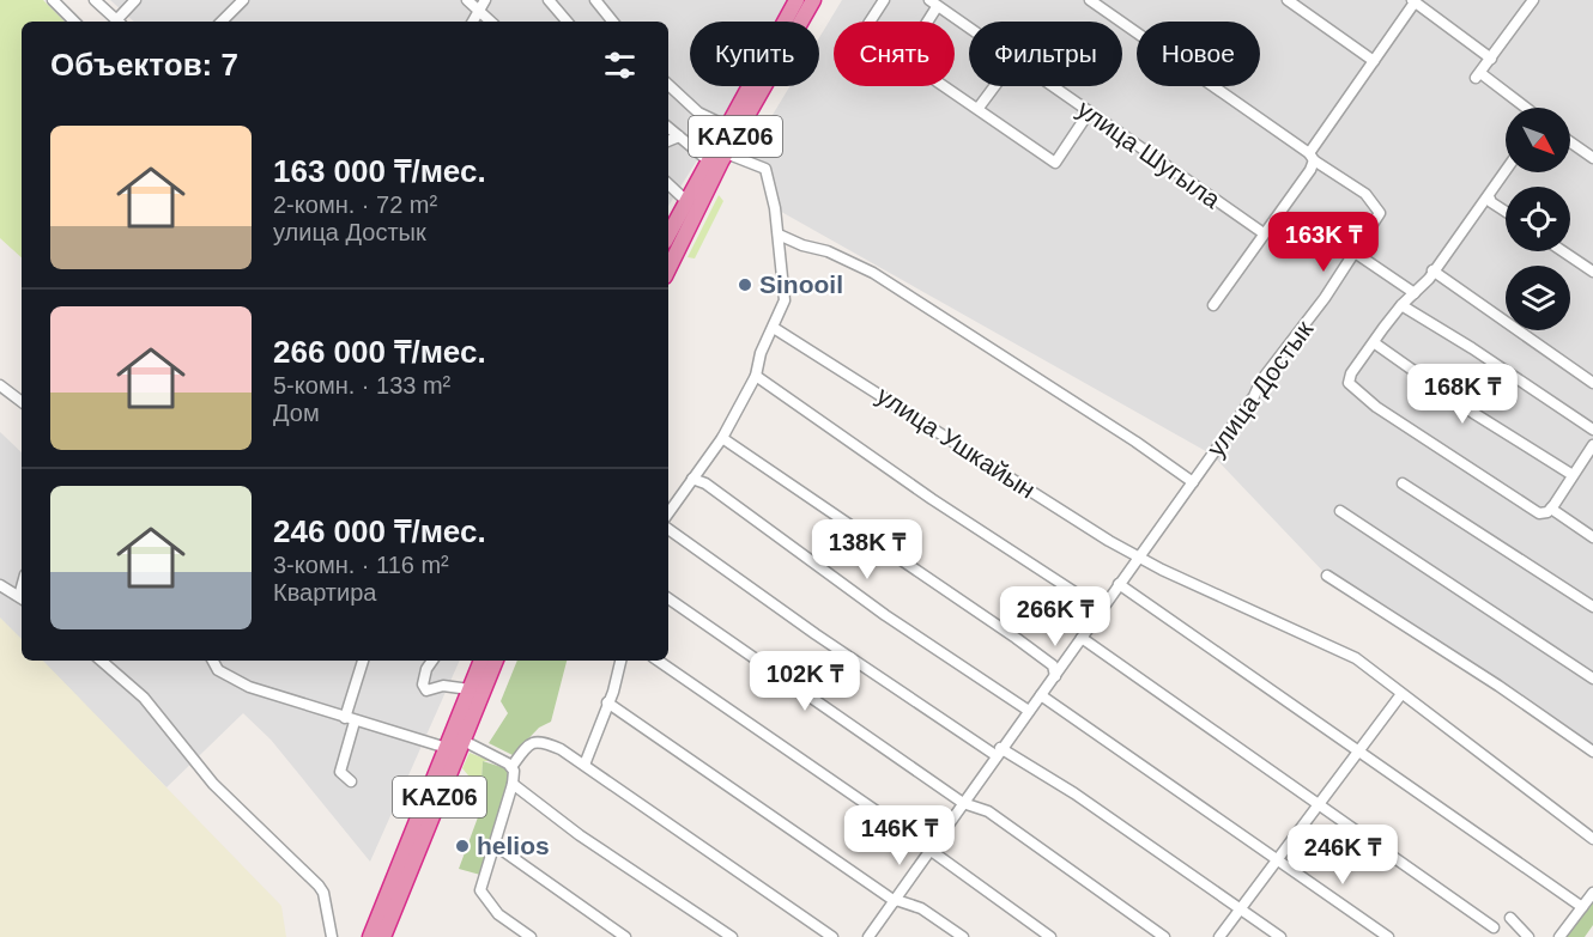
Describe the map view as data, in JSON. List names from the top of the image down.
{
  "streets": {
    "highway": ["KАZ06"],
    "street": ["улица Шугыла", "улица Достык", "улица Ушкайын"]
  },
  "crossings": [
    ["улица Достык", "улица Ушкайын"]
  ],
  "places": ["Sinooil", "helios"],
  "north": "bottom right",
  "page": {
    "chip": [
      "Купить",
      "Снять",
      "Фильтры",
      "Новое"
    ],
    "heading": "Объектов: 7",
    "list": [
      {
        "name": "163 000 ₸/мес.",
        "note": "2-комн. · 72 m² · улица Достык"
      },
      {
        "name": "266 000 ₸/мес.",
        "note": "5-комн. · 133 m² · Дом"
      },
      {
        "name": "246 000 ₸/мес.",
        "note": "3-комн. · 116 m² · Квартира"
      }
    ],
    "price": [
      "163K ₸",
      "168K ₸",
      "138K ₸",
      "266K ₸",
      "102K ₸",
      "146K ₸",
      "246K ₸"
    ]
  }
}
